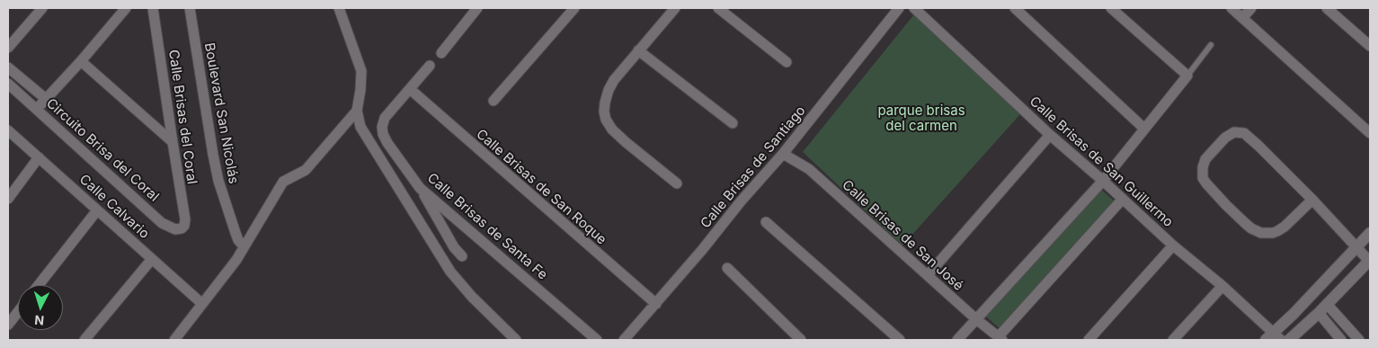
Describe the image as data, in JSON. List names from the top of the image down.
{
  "streets": {
    "street": [
      "Boulevard San Nicolás",
      "Calle Brisas del Coral",
      "Circuito Brisa del Coral",
      "Calle Brisas de San Guillermo",
      "Calle Brisas de Santiago",
      "Calle Brisas de San Roque",
      "Calle Calvario",
      "Calle Brisas de Santa Fe",
      "Calle Brisas de San José"
    ]
  },
  "crossings": [
    ["Calle Brisas del Coral", "Circuito Brisa del Coral"],
    ["Calle Brisas de Santiago", "Calle Brisas de San Roque"],
    ["Calle Brisas de Santiago", "Calle Brisas de San José"],
    ["Calle Brisas de San Roque", "Calle Brisas de Santa Fe"]
  ],
  "parks": ["parque brisas del carmen"],
  "north": "bottom"
}
